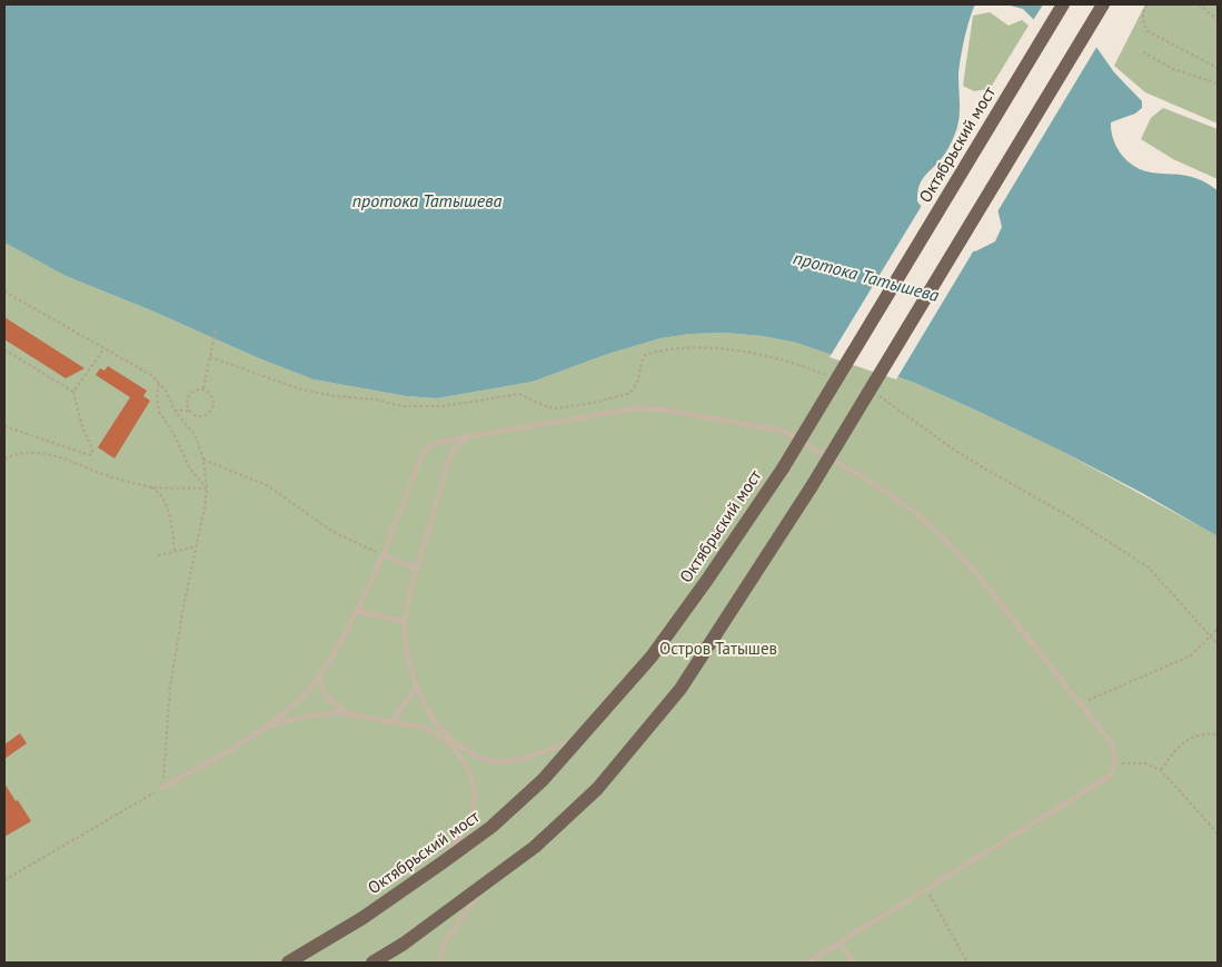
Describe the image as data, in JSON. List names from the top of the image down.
{
  "streets": {
    "main road": ["Октябрьский мост"]
  },
  "water": ["протока Татышева"],
  "parks": ["Остров Татышев"]
}
